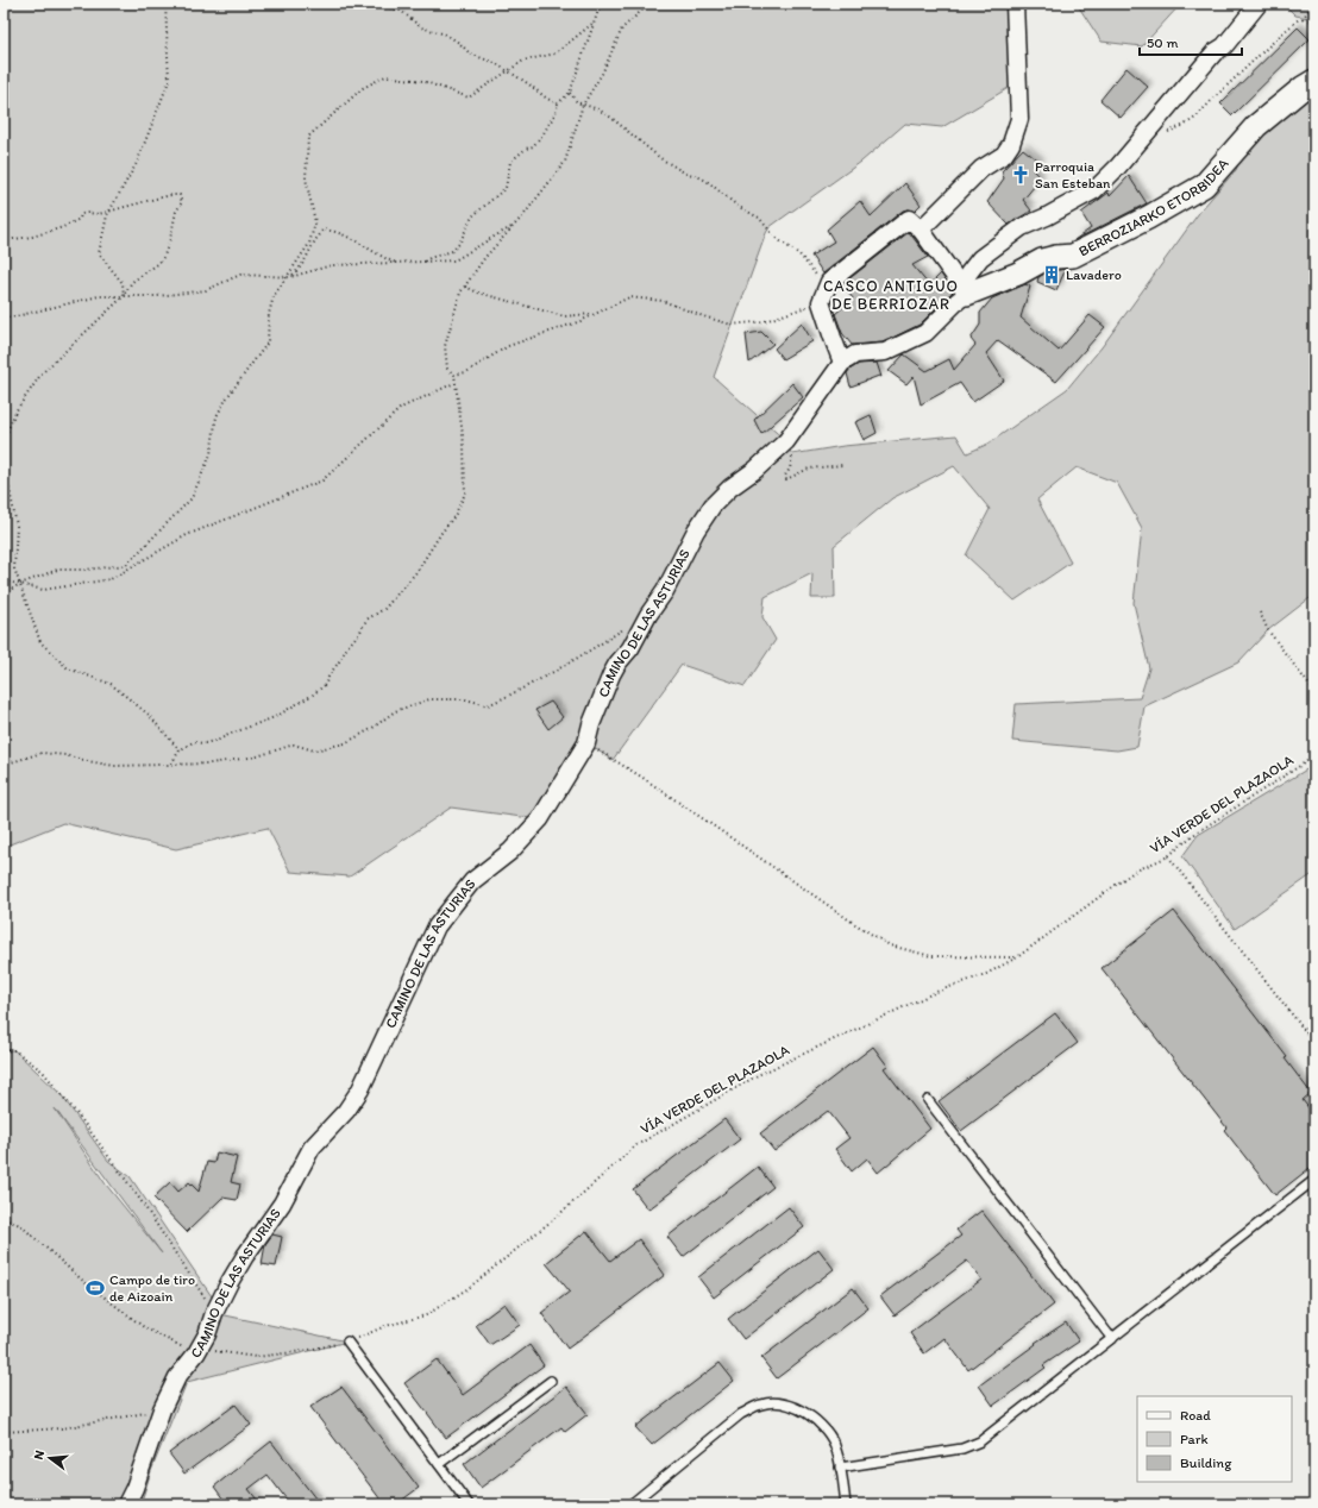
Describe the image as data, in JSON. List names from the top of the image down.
{
  "streets": {
    "street": ["BERROZIARKO ETORBIDEA", "CAMINO DE LAS ASTURIAS"],
    "path": ["VÍA VERDE DEL PLAZAOLA"]
  },
  "crossings": [
    ["CAMINO DE LAS ASTURIAS", "VÍA VERDE DEL PLAZAOLA"]
  ],
  "districts": ["CASCO ANTIGUO DE BERRIOZAR"],
  "places": {
    "church": ["Parroquia San Esteban"],
    "building": ["Lavadero"],
    "sports": ["Campo de tiro de Aizoain"]
  },
  "legend": ["Road", "Park", "Building"],
  "scale_bar": "50 m",
  "north": "left"
}
